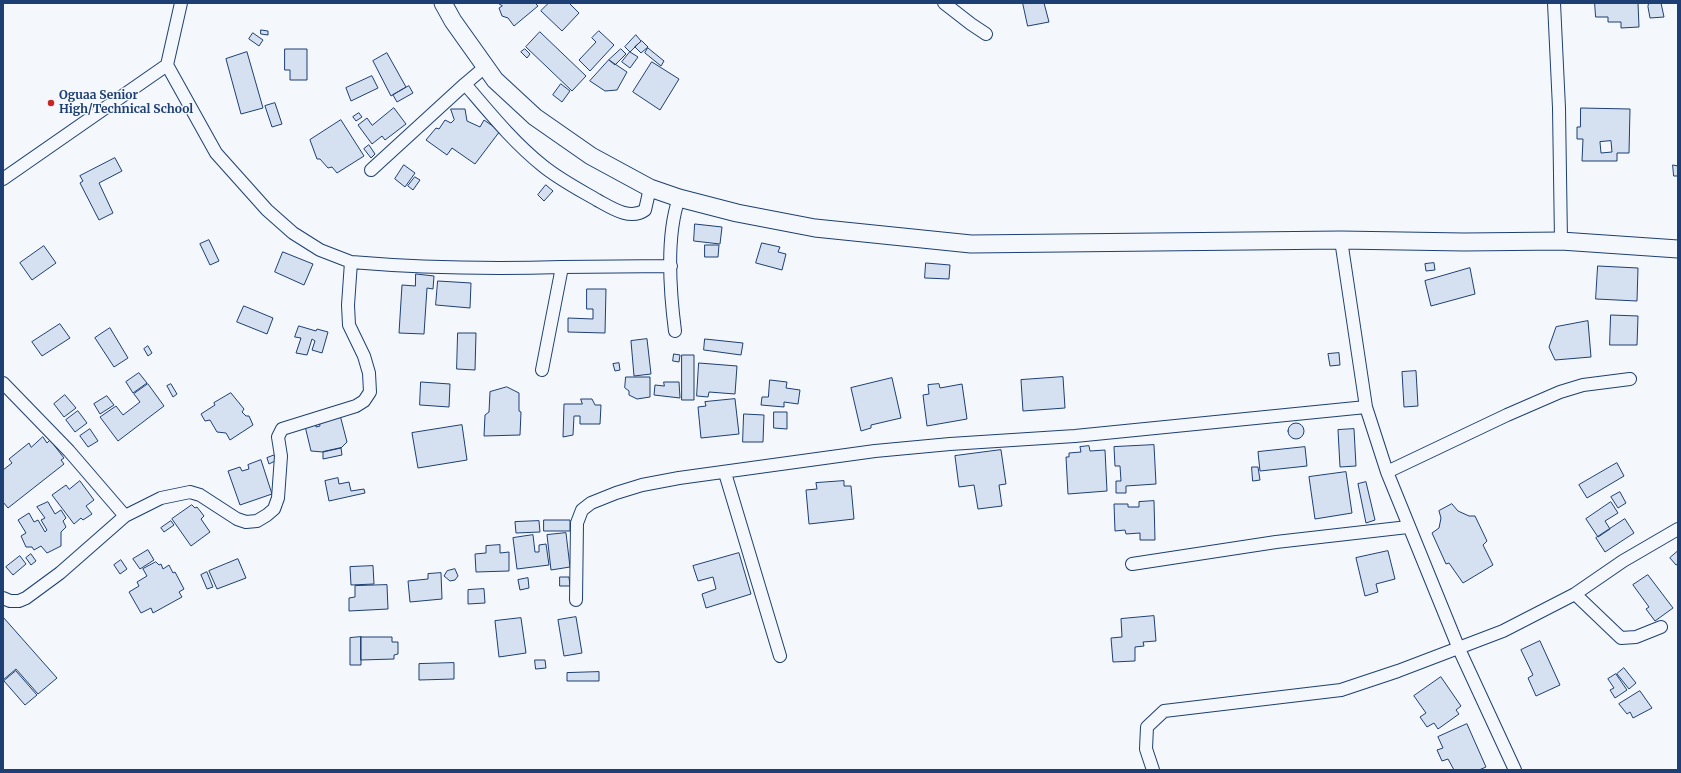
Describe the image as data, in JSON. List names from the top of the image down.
{
  "places": ["Oguaa Senior High/Technical School"]
}
